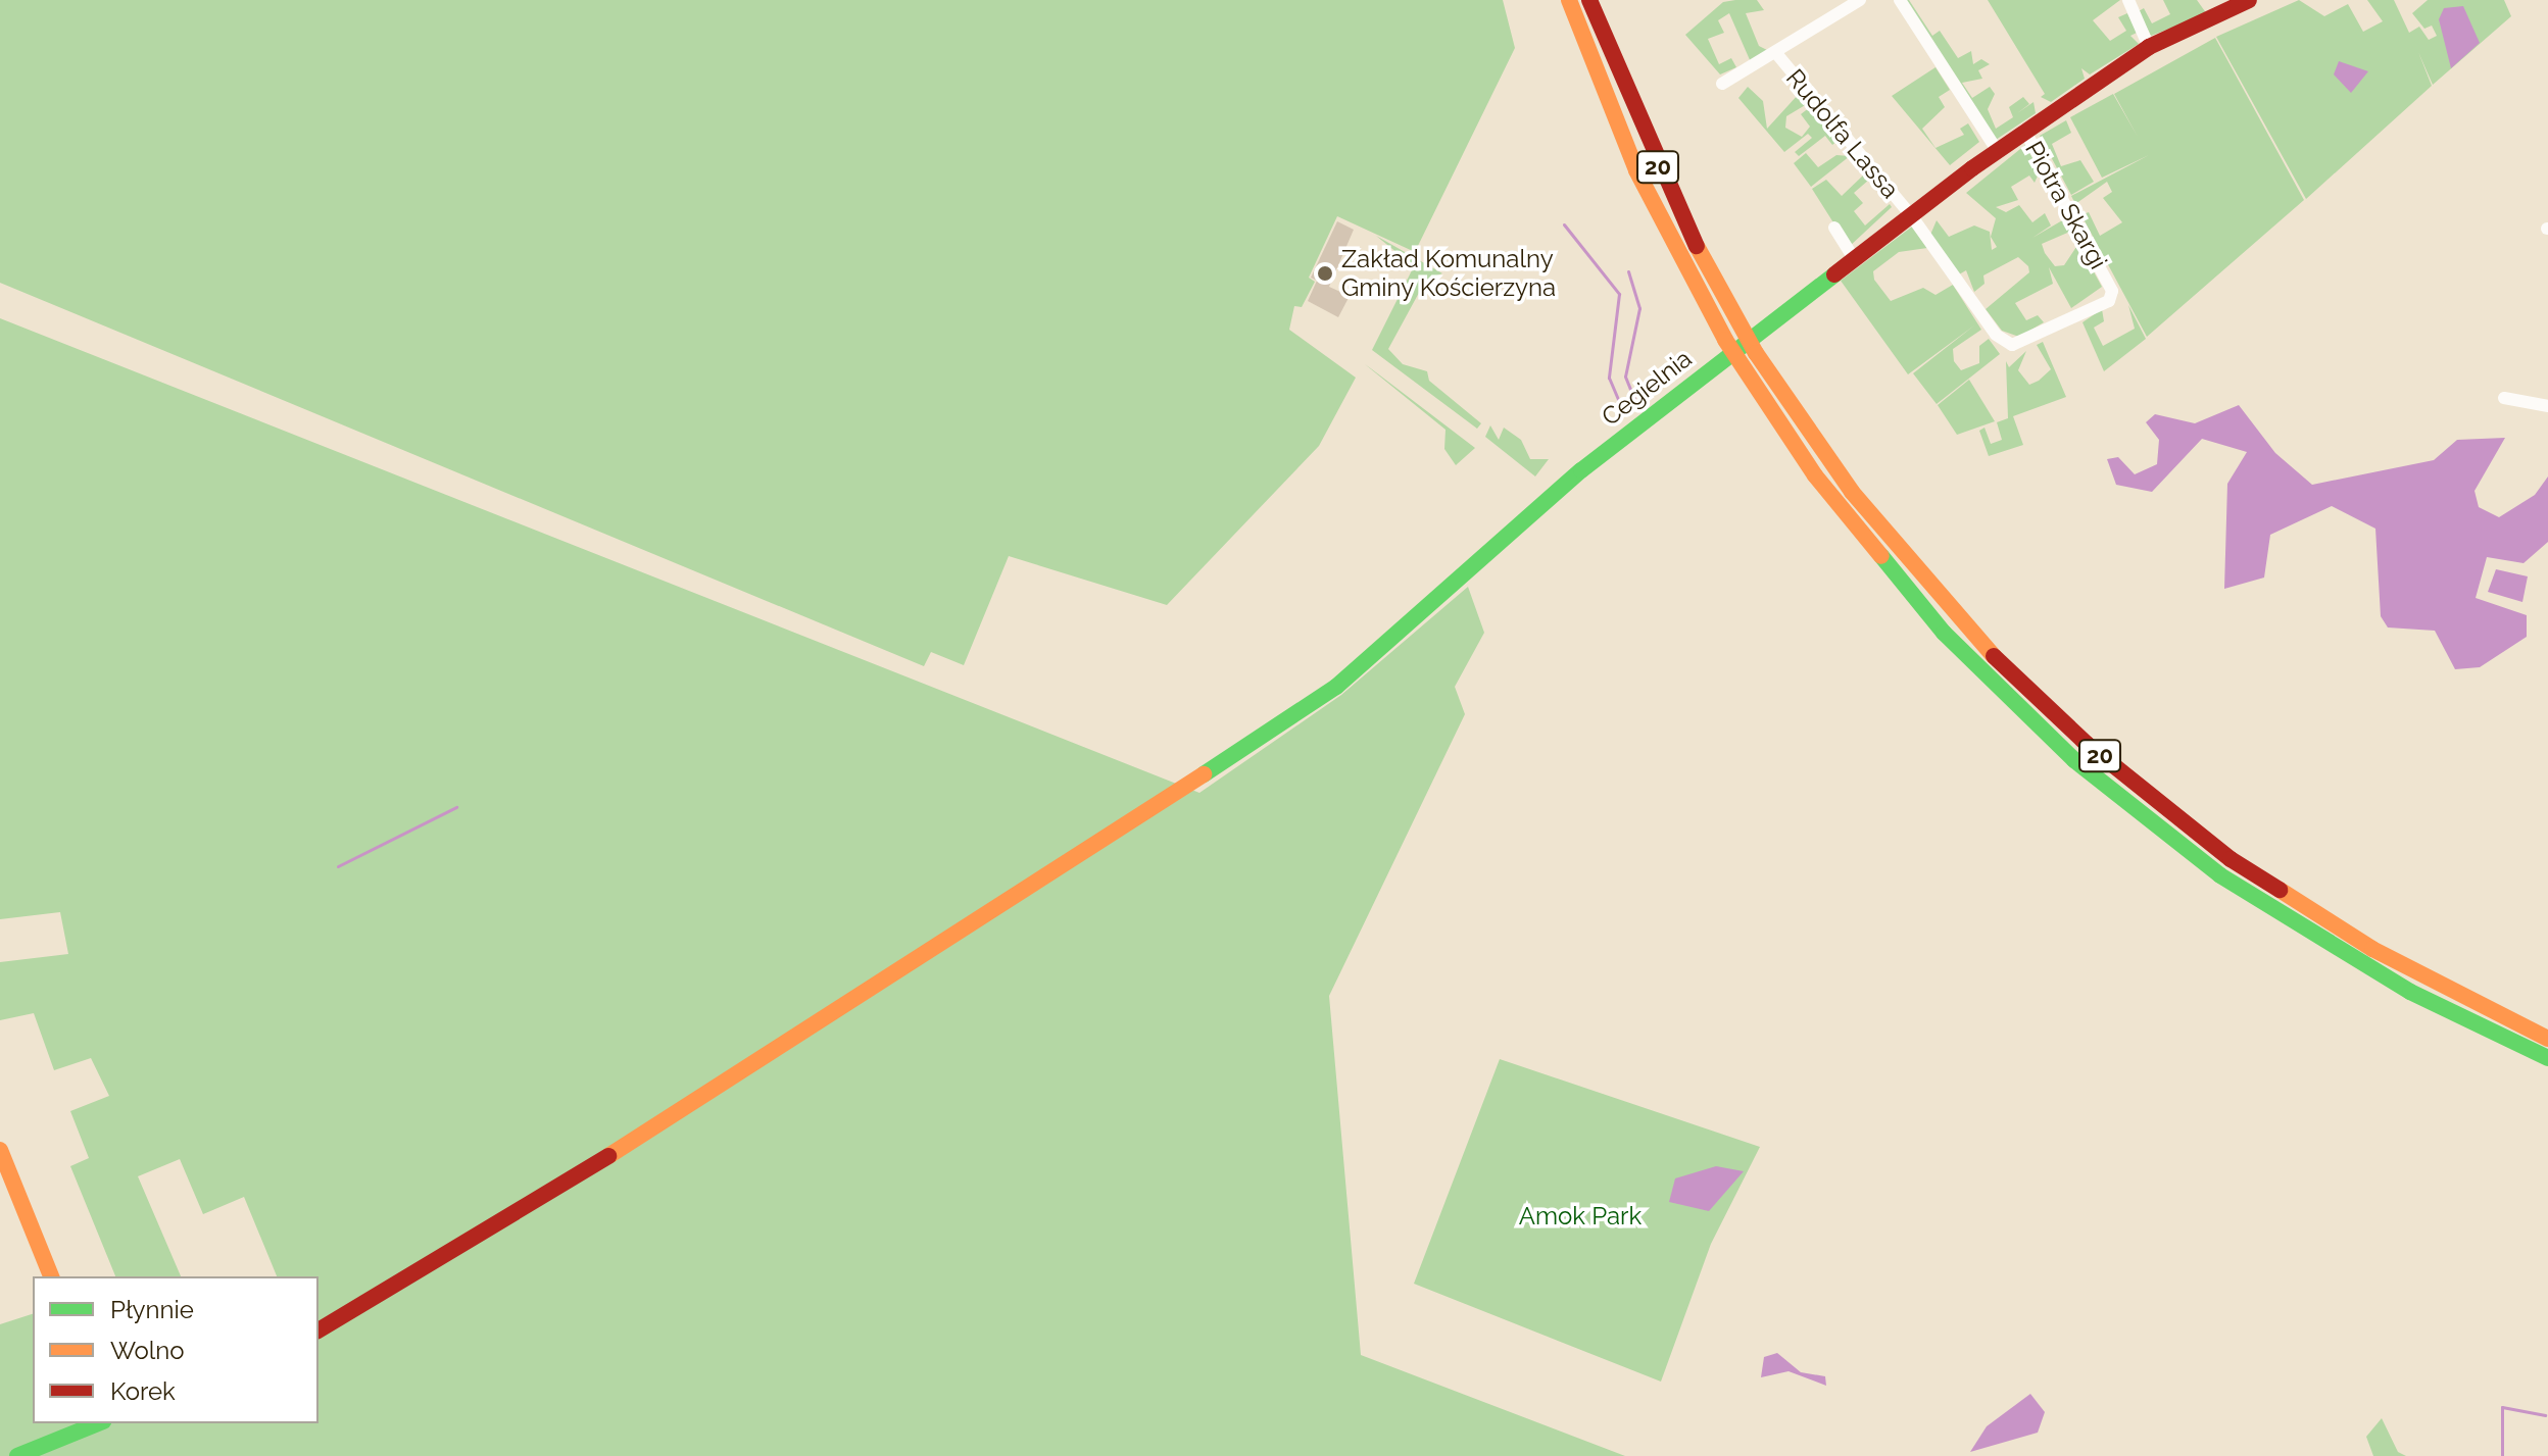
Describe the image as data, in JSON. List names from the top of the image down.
{
  "streets": {
    "main road": ["20", "Cegielnia"],
    "street": ["Rudolfa Lassa", "Piotra Skargi"]
  },
  "crossings": [
    ["Rudolfa Lassa", "Piotra Skargi"],
    ["Rudolfa Lassa", "Cegielnia"],
    ["Piotra Skargi", "Cegielnia"]
  ],
  "parks": ["Amok Park"],
  "places": ["Zakład Komunalny Gminy Kościerzyna"],
  "legend": ["Płynnie", "Wolno", "Korek"]
}
